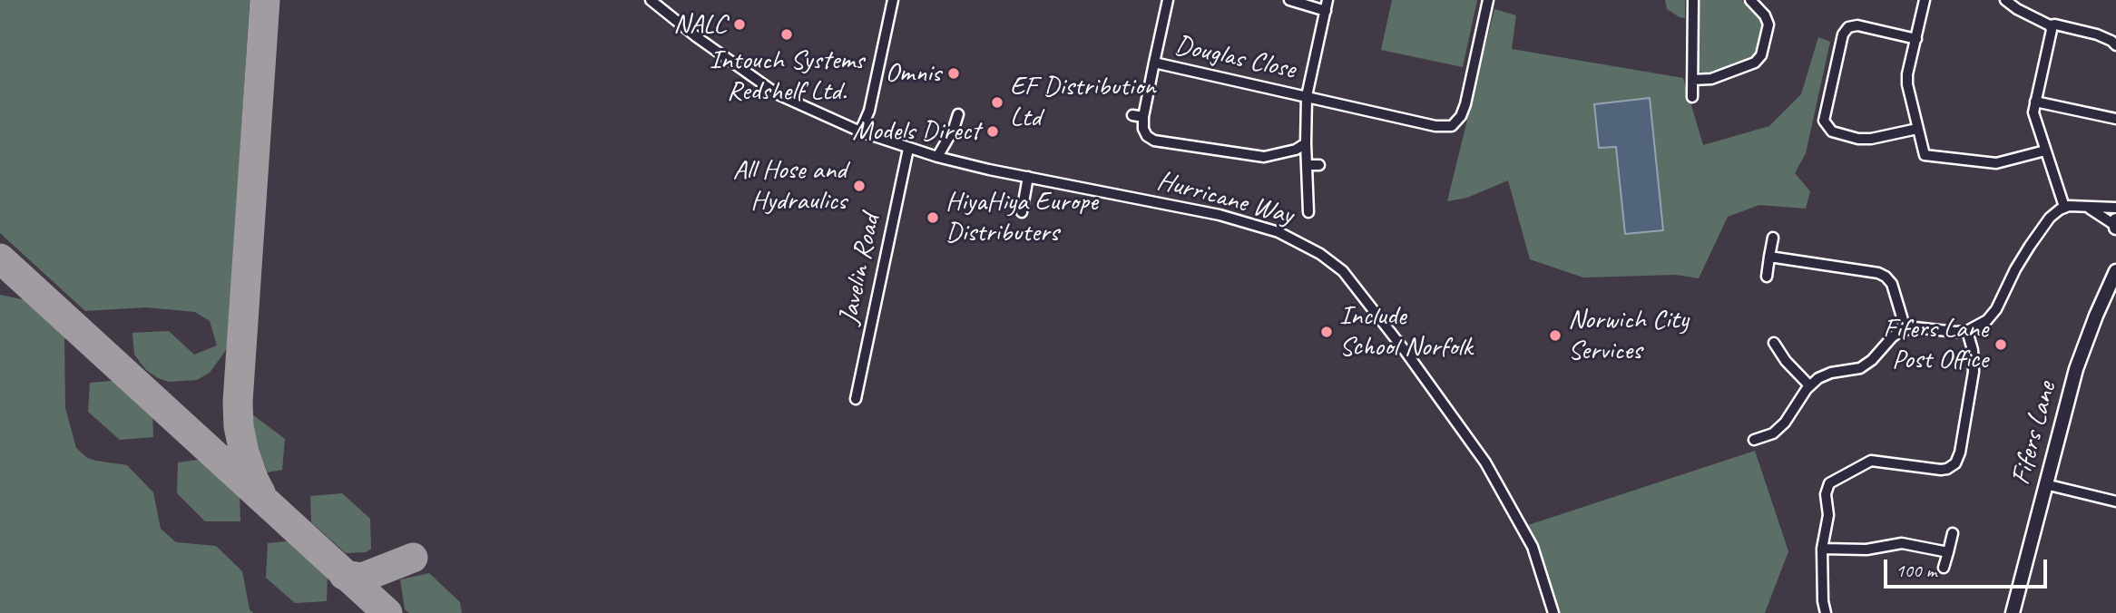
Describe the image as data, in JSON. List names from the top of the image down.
{
  "streets": {
    "street": [
      "Douglas Close",
      "Hurricane Way",
      "Javelin Road",
      "Fifers Lane"
    ]
  },
  "crossings": [
    ["Hurricane Way", "Javelin Road"]
  ],
  "places": [
    "NALC",
    "Intouch Systems Redshelf Ltd.",
    "Omnis",
    "EF Distribution Ltd",
    "Models Direct",
    "All Hose and Hydraulics",
    "HiyaHiya Europe Distributers",
    "Include School Norfolk",
    "Norwich City Services",
    "Fifers Lane Post Office"
  ],
  "scale_bar": "100 m"
}
